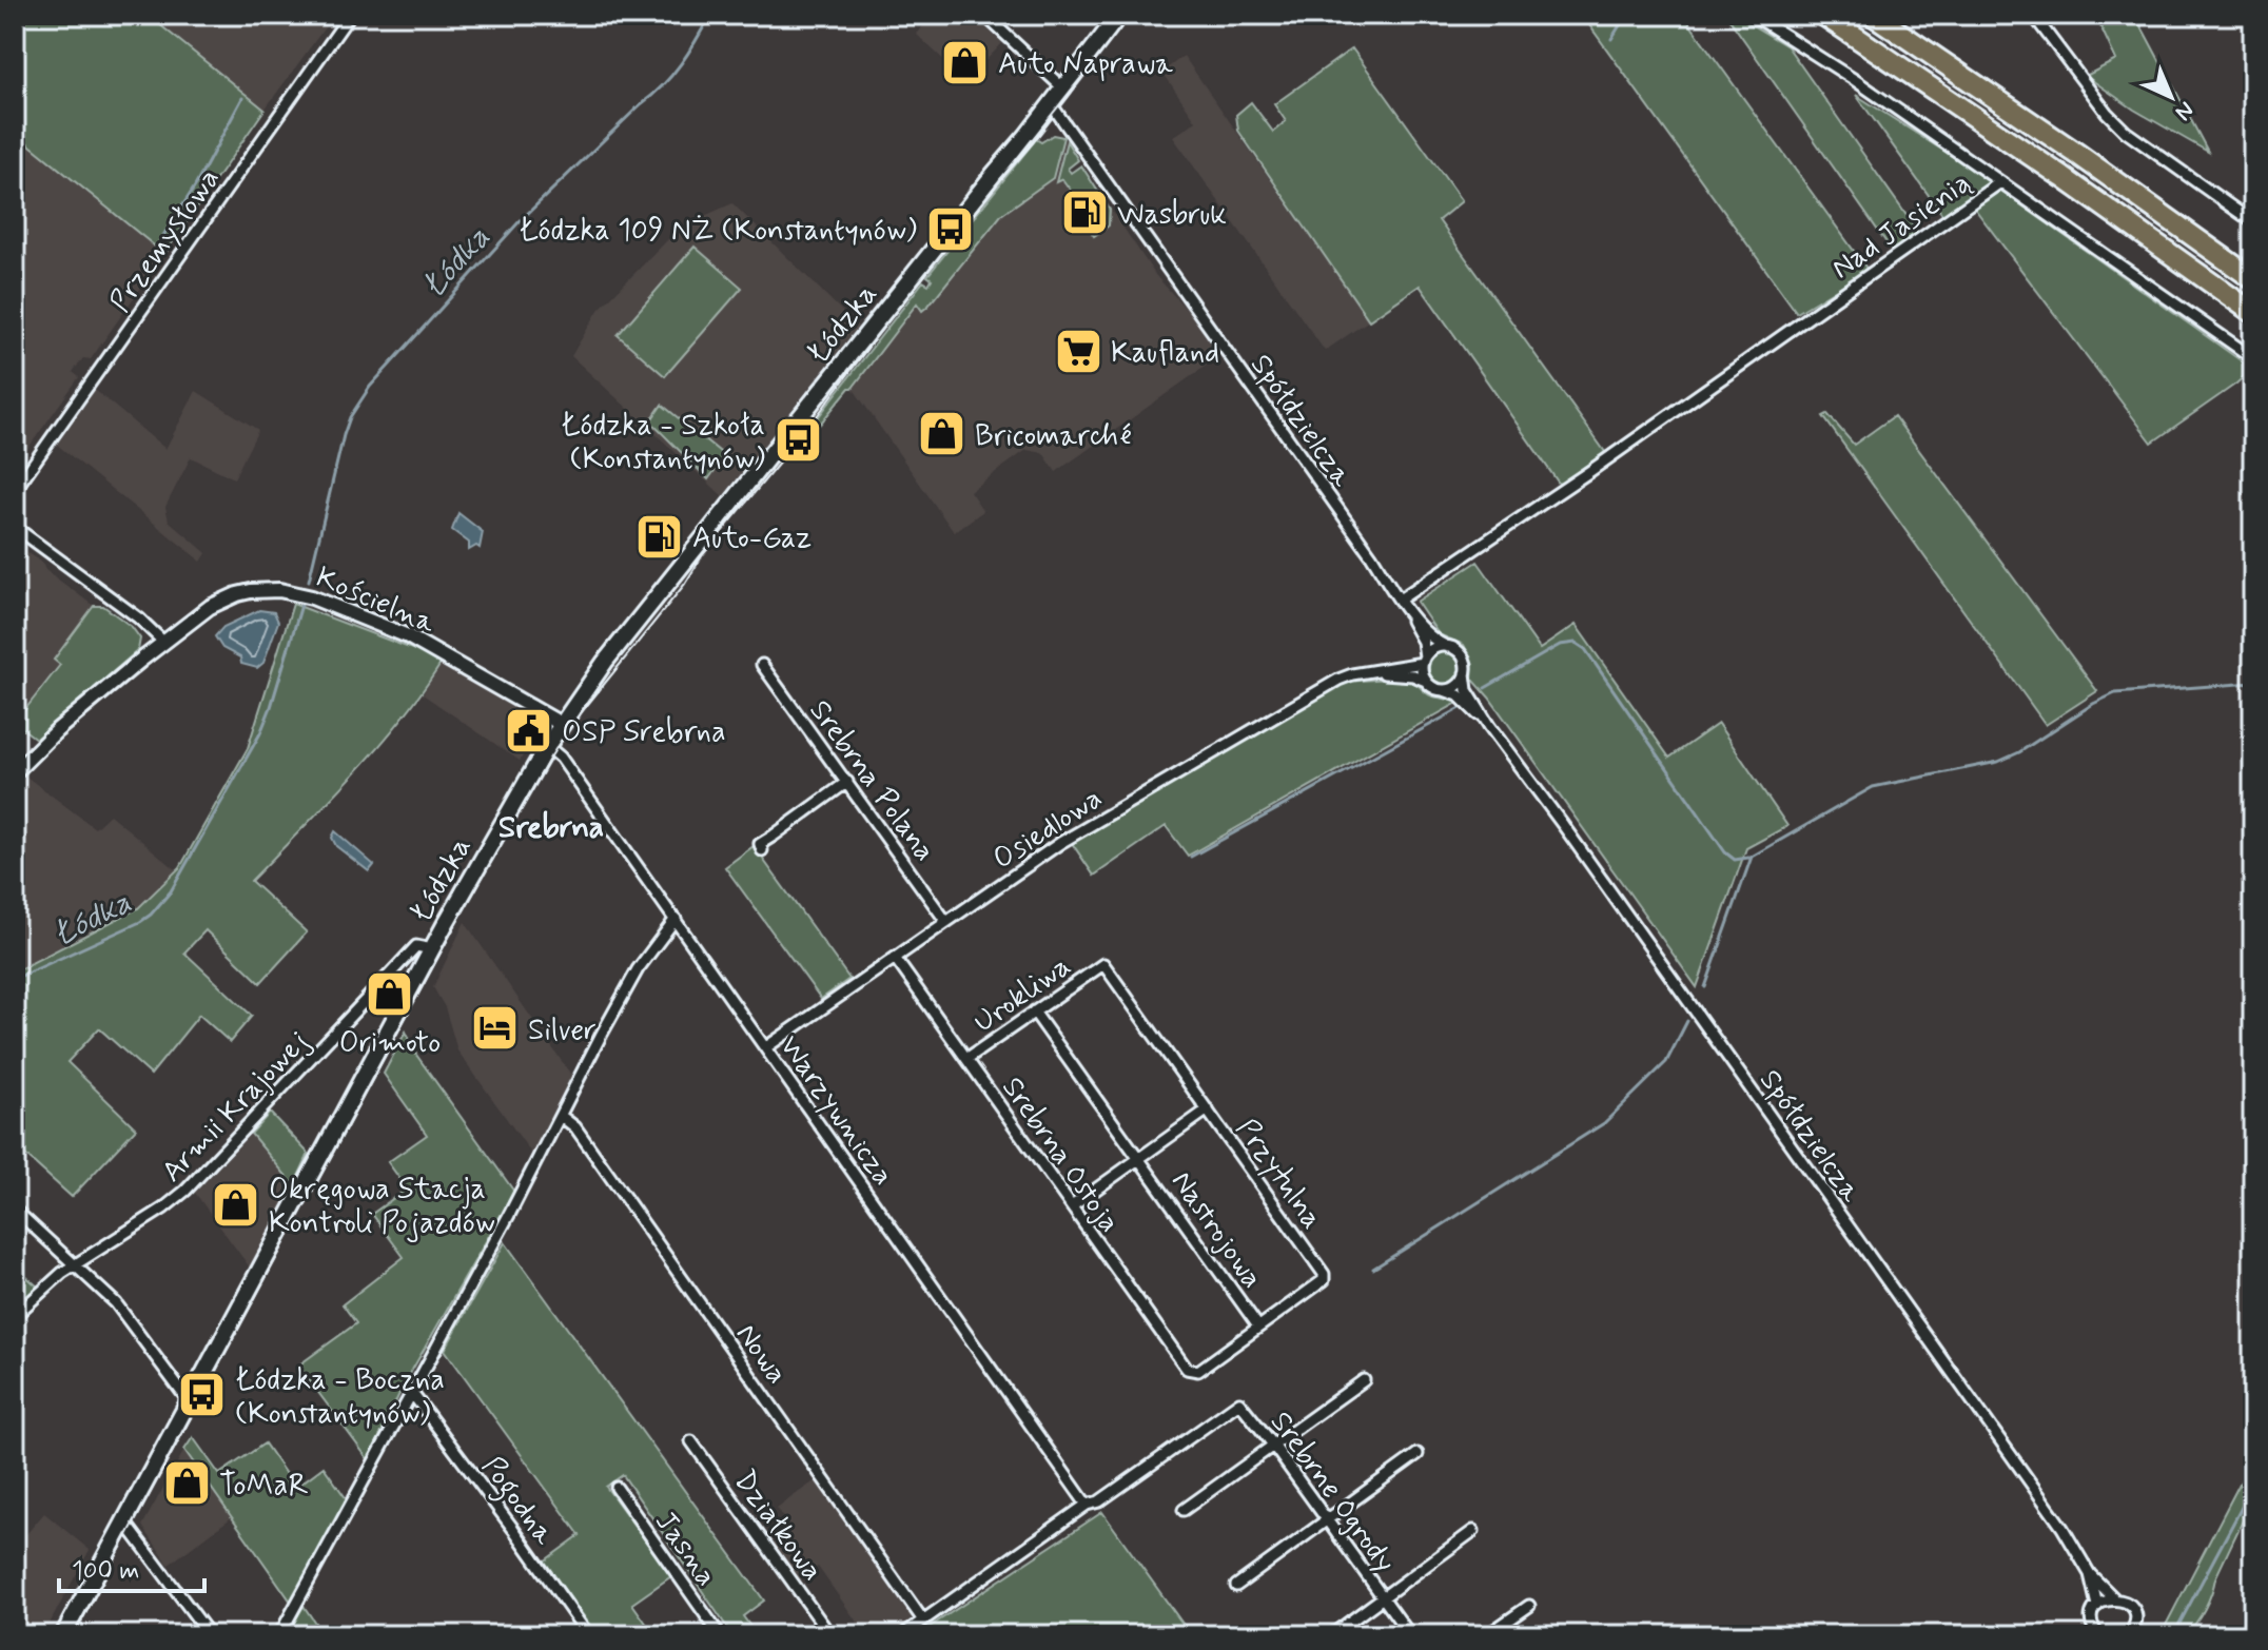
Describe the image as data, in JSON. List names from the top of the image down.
{
  "streets": {
    "main road": ["Łódzka"],
    "street": [
      "Nad Jasienią",
      "Przemysłowa",
      "Spółdzielcza",
      "Kościelna",
      "Srebrna Polana",
      "Osiedlowa",
      "Urokliwa",
      "Armii Krajowej",
      "Warzywnicza",
      "Srebrna Ostoja",
      "Przytulna",
      "Nastrojowa",
      "Nowa",
      "Srebrne Ogrody",
      "Pogodna",
      "Działkowa",
      "Jasna"
    ]
  },
  "crossings": [
    ["Nad Jasienią", "Spółdzielcza"],
    ["Łódzka", "Spółdzielcza"],
    ["Łódzka", "Kościelna"],
    ["Łódzka", "Armii Krajowej"],
    ["Łódzka", "Warzywnicza"],
    ["Srebrna Polana", "Osiedlowa"],
    ["Osiedlowa", "Warzywnicza"],
    ["Osiedlowa", "Srebrna Ostoja"],
    ["Urokliwa", "Srebrna Ostoja"],
    ["Urokliwa", "Przytulna"],
    ["Urokliwa", "Nastrojowa"],
    ["Warzywnicza", "Srebrne Ogrody"],
    ["Srebrna Ostoja", "Przytulna"],
    ["Srebrna Ostoja", "Nastrojowa"],
    ["Przytulna", "Nastrojowa"]
  ],
  "districts": ["Srebrna"],
  "water": ["Łódka"],
  "places": {
    "shop": [
      "Auto Naprawa",
      "Bricomarché",
      "Orimoto",
      "Okręgowa Stacja Kontroli Pojazdów",
      "ToMaR"
    ],
    "fuel station": ["Wasbruk", "Auto-Gaz"],
    "bus stop": ["Łódzka 109 NŻ (Konstantynów)", "Łódzka - Szkoła (Konstantynów)", "Łódzka - Boczna (Konstantynów)"],
    "supermarket": ["Kaufland"],
    "public building": ["OSP Srebrna"],
    "hotel": ["Silver"]
  },
  "scale_bar": "100 m",
  "north": "bottom right"
}
